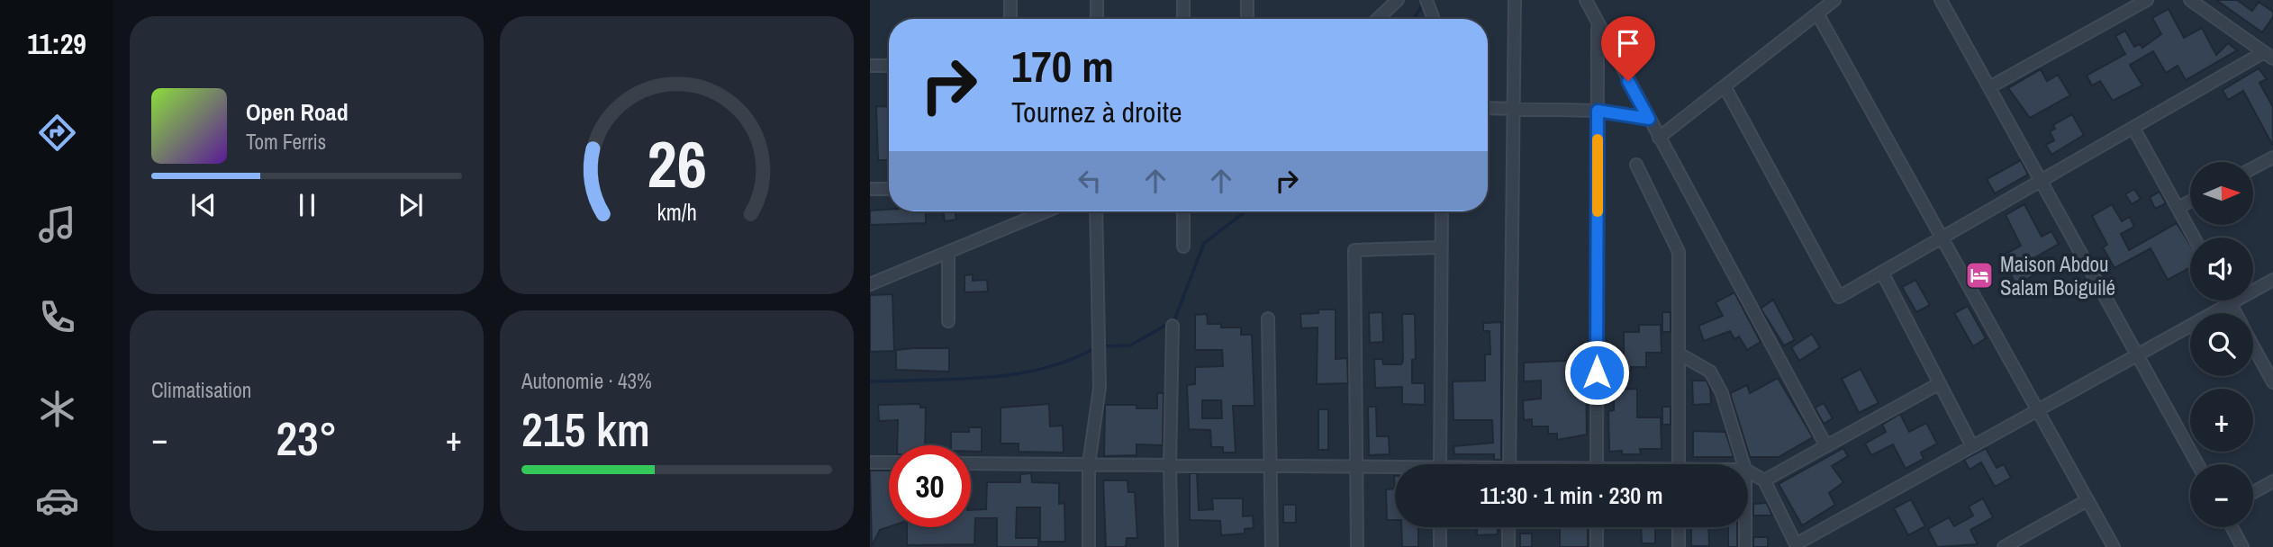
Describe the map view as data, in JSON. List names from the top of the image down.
{
  "places": {
    "hotel": ["Maison Abdou Salam Boiguilé"]
  },
  "north": "right",
  "page": {
    "tabs": "11:29",
    "turn": ["170 m", "Tournez à droite"],
    "song": ["Open Road", "Tom Ferris"],
    "map_buttons": ["+", "−"],
    "tile": [
      "Climatisation",
      ["Autonomie · 43%", "215 km"]
    ],
    "heat": ["−", "23°", "+"],
    "limit": "30",
    "trip": "11:30 · 1 min · 230 m",
    "gauge": ["26", "km/h"]
  }
}
